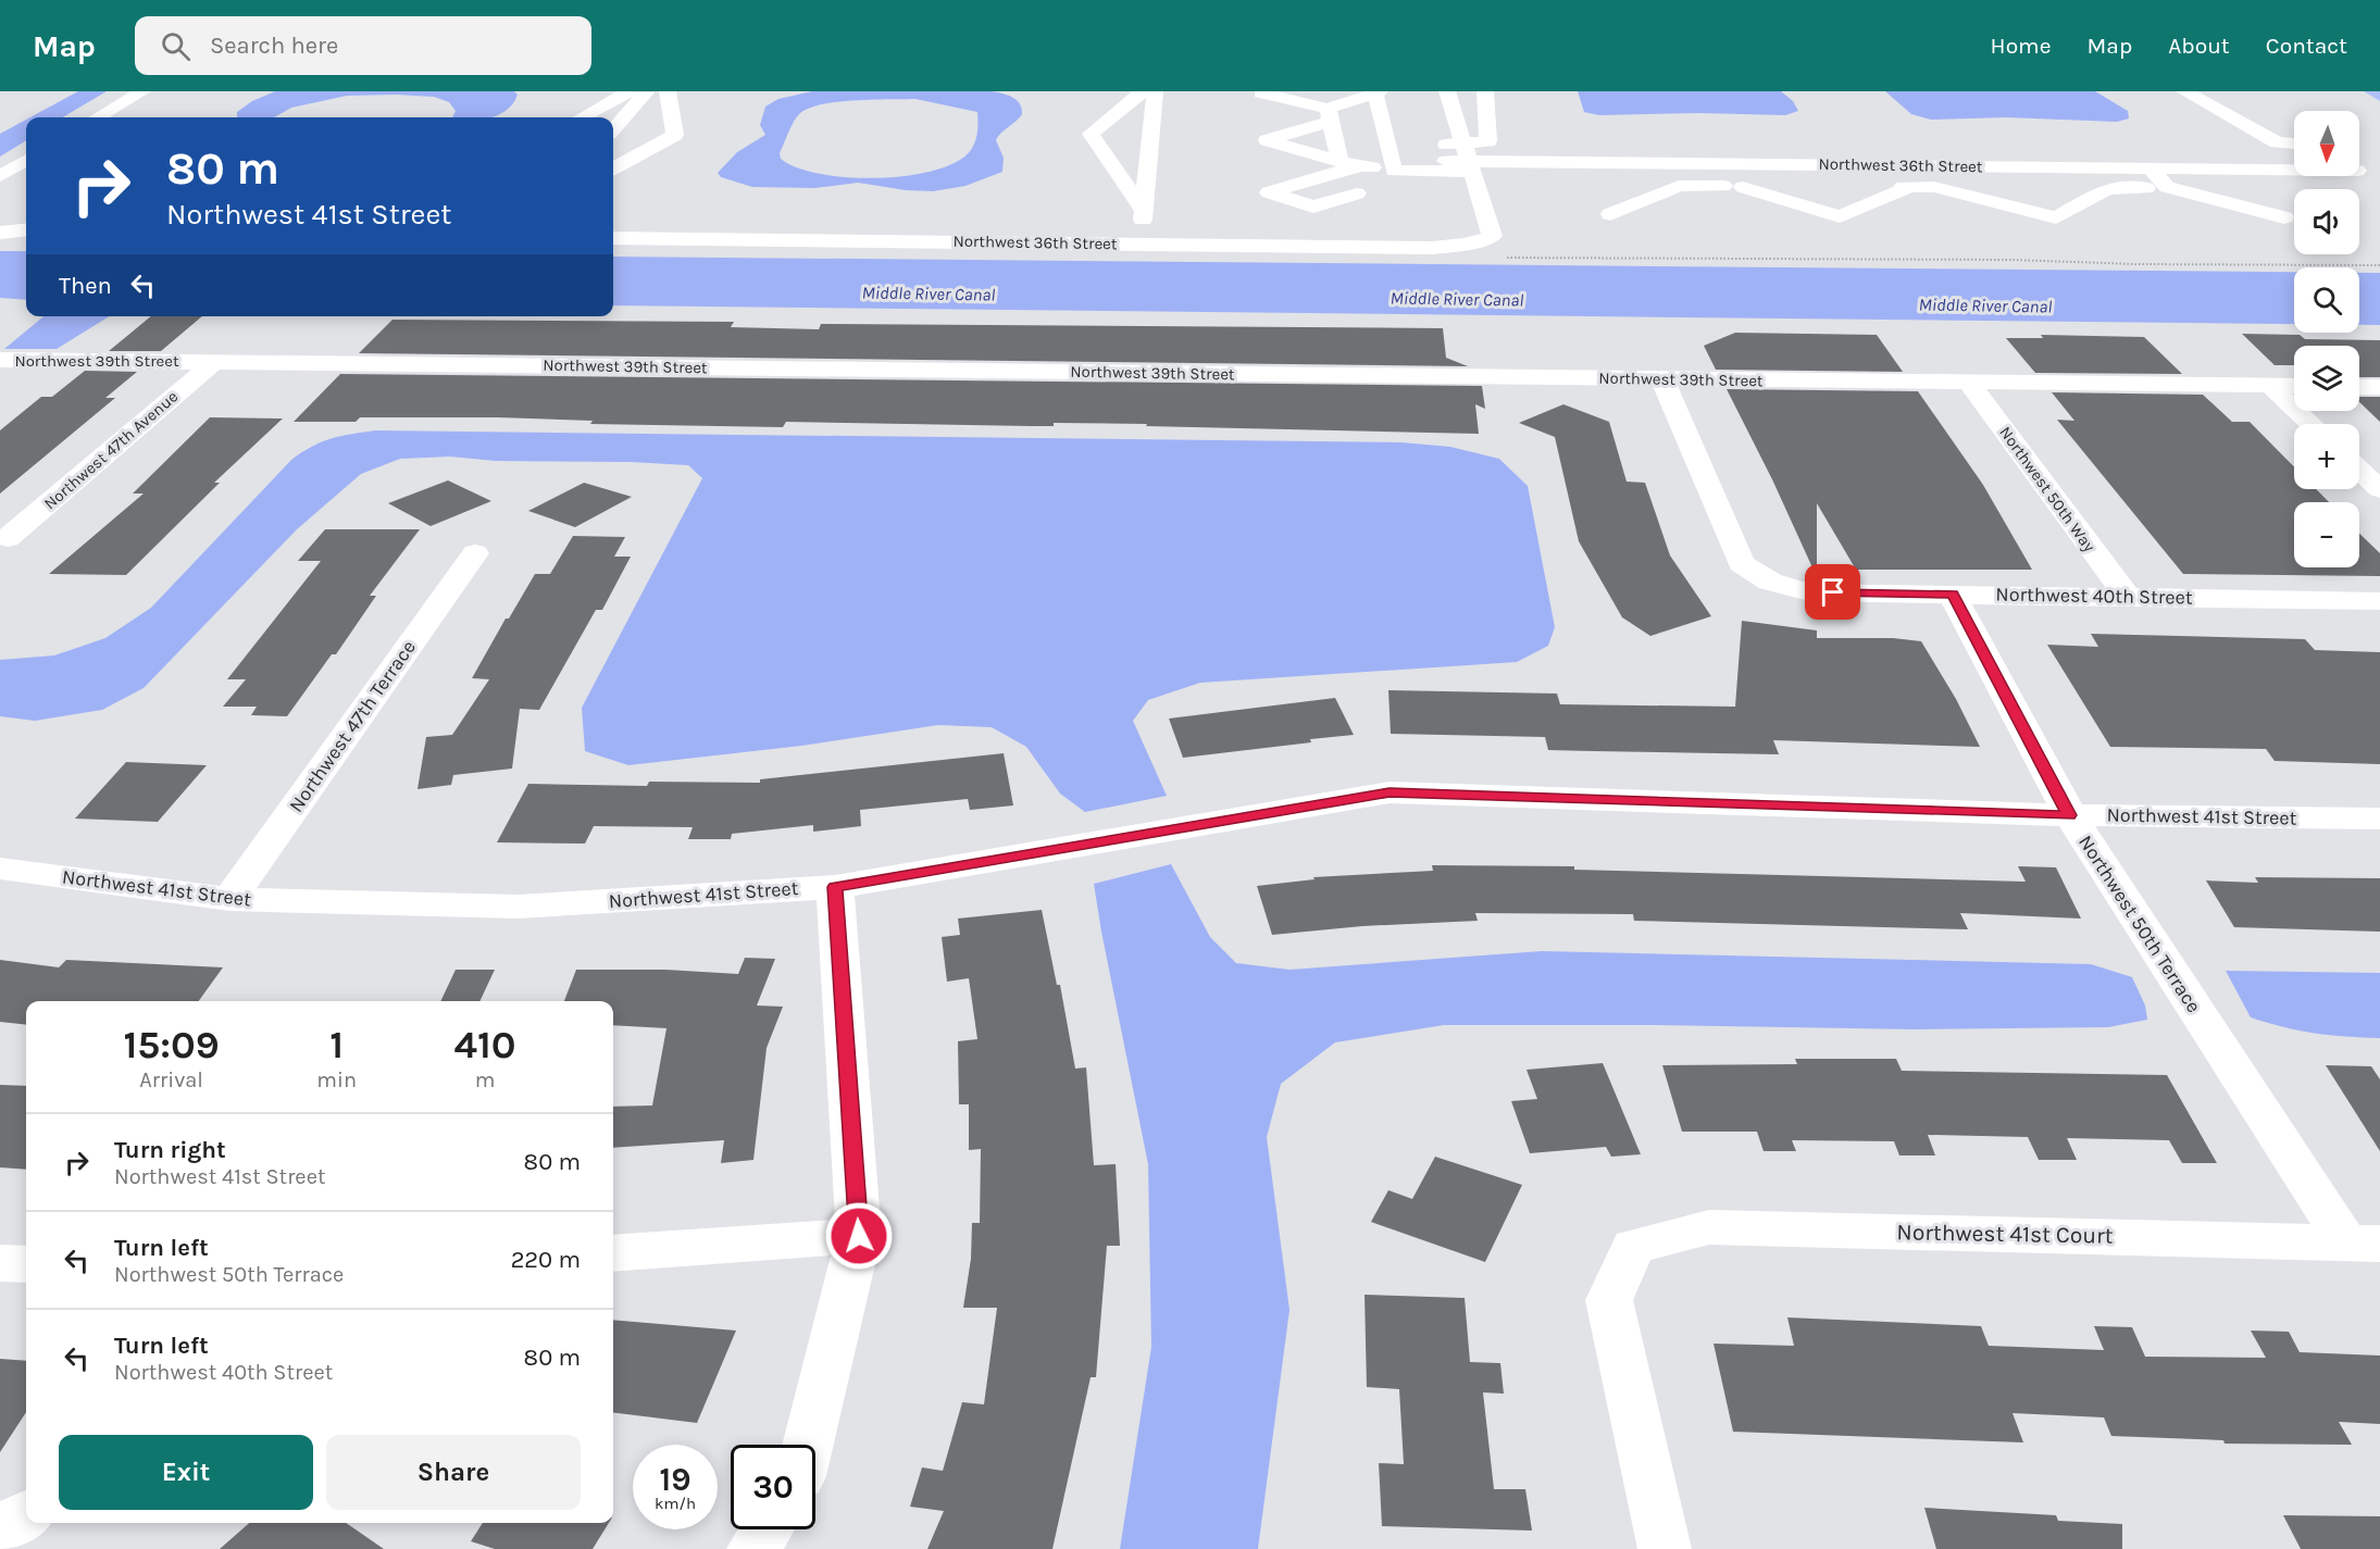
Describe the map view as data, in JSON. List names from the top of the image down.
{
  "streets": {
    "street": [
      "Northwest 36th Street",
      "Northwest 39th Street",
      "Northwest 47th Avenue",
      "Northwest 50th Way",
      "Northwest 40th Street",
      "Northwest 47th Terrace",
      "Northwest 41st Street",
      "Northwest 50th Terrace",
      "Northwest 41st Court"
    ]
  },
  "crossings": [
    ["Northwest 39th Street", "Northwest 47th Avenue"],
    ["Northwest 39th Street", "Northwest 50th Way"],
    ["Northwest 39th Street", "Northwest 40th Street"],
    ["Northwest 50th Way", "Northwest 40th Street"],
    ["Northwest 40th Street", "Northwest 50th Terrace"],
    ["Northwest 47th Terrace", "Northwest 41st Street"],
    ["Northwest 41st Street", "Northwest 50th Terrace"],
    ["Northwest 50th Terrace", "Northwest 41st Court"]
  ],
  "water": ["Middle River Canal"],
  "north": "bottom",
  "page": {
    "header": "Map",
    "search": "Search here",
    "nav": [
      "Home",
      "Map",
      "About",
      "Contact"
    ],
    "map_buttons": ["+", "−"],
    "turn": ["80 m", "Northwest 41st Street"],
    "then": "Then",
    "eta": [
      "15:09",
      "Arrival",
      "1",
      "min",
      "410",
      "m"
    ],
    "list": [
      {
        "name": "Turn right",
        "note": "Northwest 41st Street",
        "value": "80 m"
      },
      {
        "name": "Turn left",
        "note": "Northwest 50th Terrace",
        "value": "220 m"
      },
      {
        "name": "Turn left",
        "note": "Northwest 40th Street",
        "value": "80 m"
      }
    ],
    "buttons": ["Exit", "Share"],
    "speed": "19 km/h",
    "limit": "30"
  }
}
